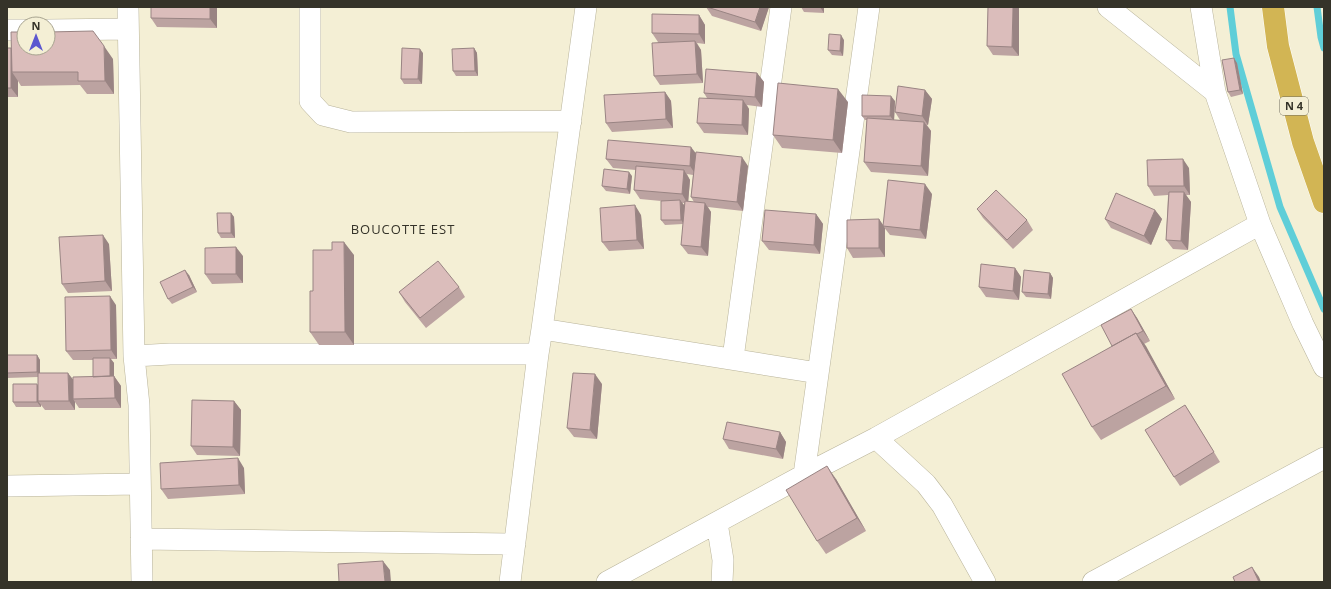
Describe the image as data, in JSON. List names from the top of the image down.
{
  "streets": {
    "highway": ["N 4"]
  },
  "districts": ["BOUCOTTE EST"],
  "north": "top"
}
